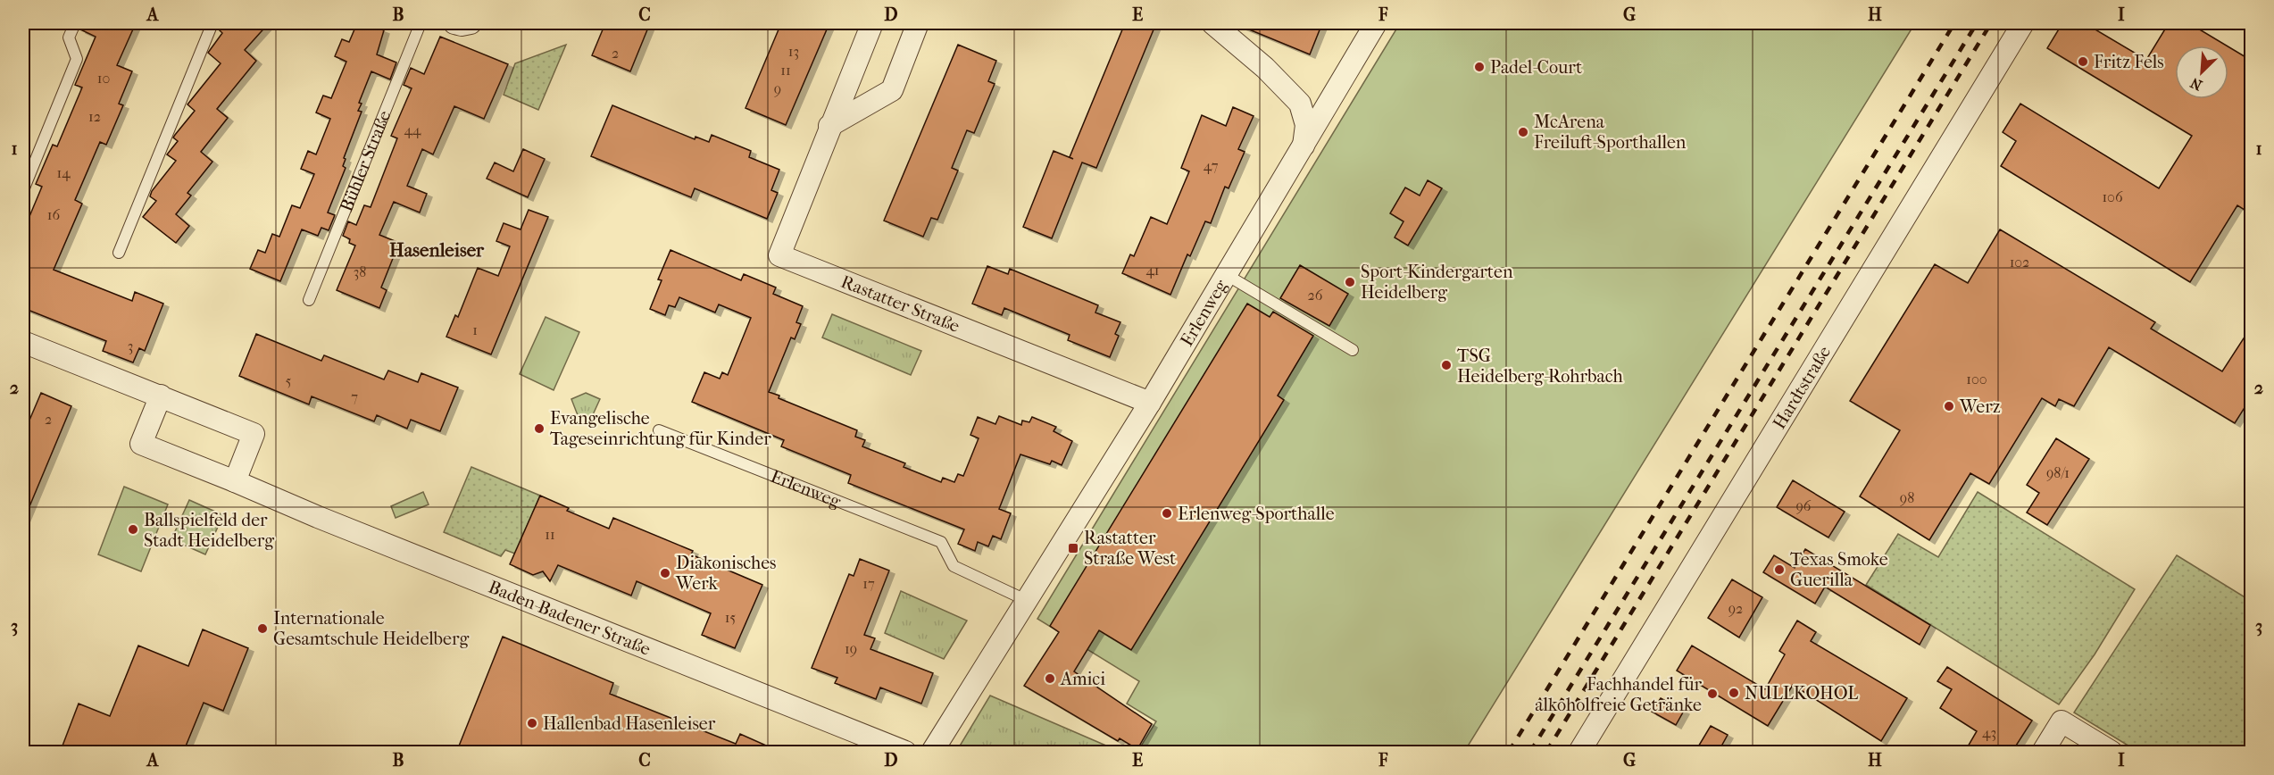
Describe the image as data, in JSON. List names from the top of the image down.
{
  "streets": {
    "street": [
      "Rastatter Straße",
      "Erlenweg",
      "Hardtstraße",
      "Baden-Badener Straße"
    ],
    "lane": ["Bühler Straße"]
  },
  "crossings": [
    ["Rastatter Straße", "Erlenweg"]
  ],
  "districts": ["Hasenleiser"],
  "places": {
    "other": [
      "Fritz Fels",
      "Padel-Court",
      "McArena Freiluft-Sporthallen",
      "Sport-Kindergarten Heidelberg",
      "TSG Heidelberg-Rohrbach",
      "Werz",
      "Evangelische Tageseinrichtung für Kinder",
      "Erlenweg-Sporthalle",
      "Ballspielfeld der Stadt Heidelberg",
      "Texas Smoke Guerilla",
      "Diakonisches Werk",
      "Internationale Gesamtschule Heidelberg",
      "Amici",
      "NULLKOHOL",
      "Fachhandel für alkoholfreie Getränke",
      "Hallenbad Hasenleiser"
    ],
    "transit": ["Rastatter Straße West"]
  },
  "house_numbers": [
    "13",
    "2",
    "11",
    "10",
    "9",
    "12",
    "44",
    "47",
    "14",
    "106",
    "16",
    "102",
    "41",
    "38",
    "26",
    "1",
    "3",
    "100",
    "5",
    "7",
    "2",
    "98/1",
    "98",
    "96",
    "11",
    "17",
    "92",
    "15",
    "19",
    "43"
  ],
  "north": "bottom left",
  "grid": {
    "columns": [
      "A",
      "B",
      "C",
      "D",
      "E",
      "F",
      "G",
      "H",
      "I"
    ],
    "rows": ["1", "2", "3"]
  }
}
